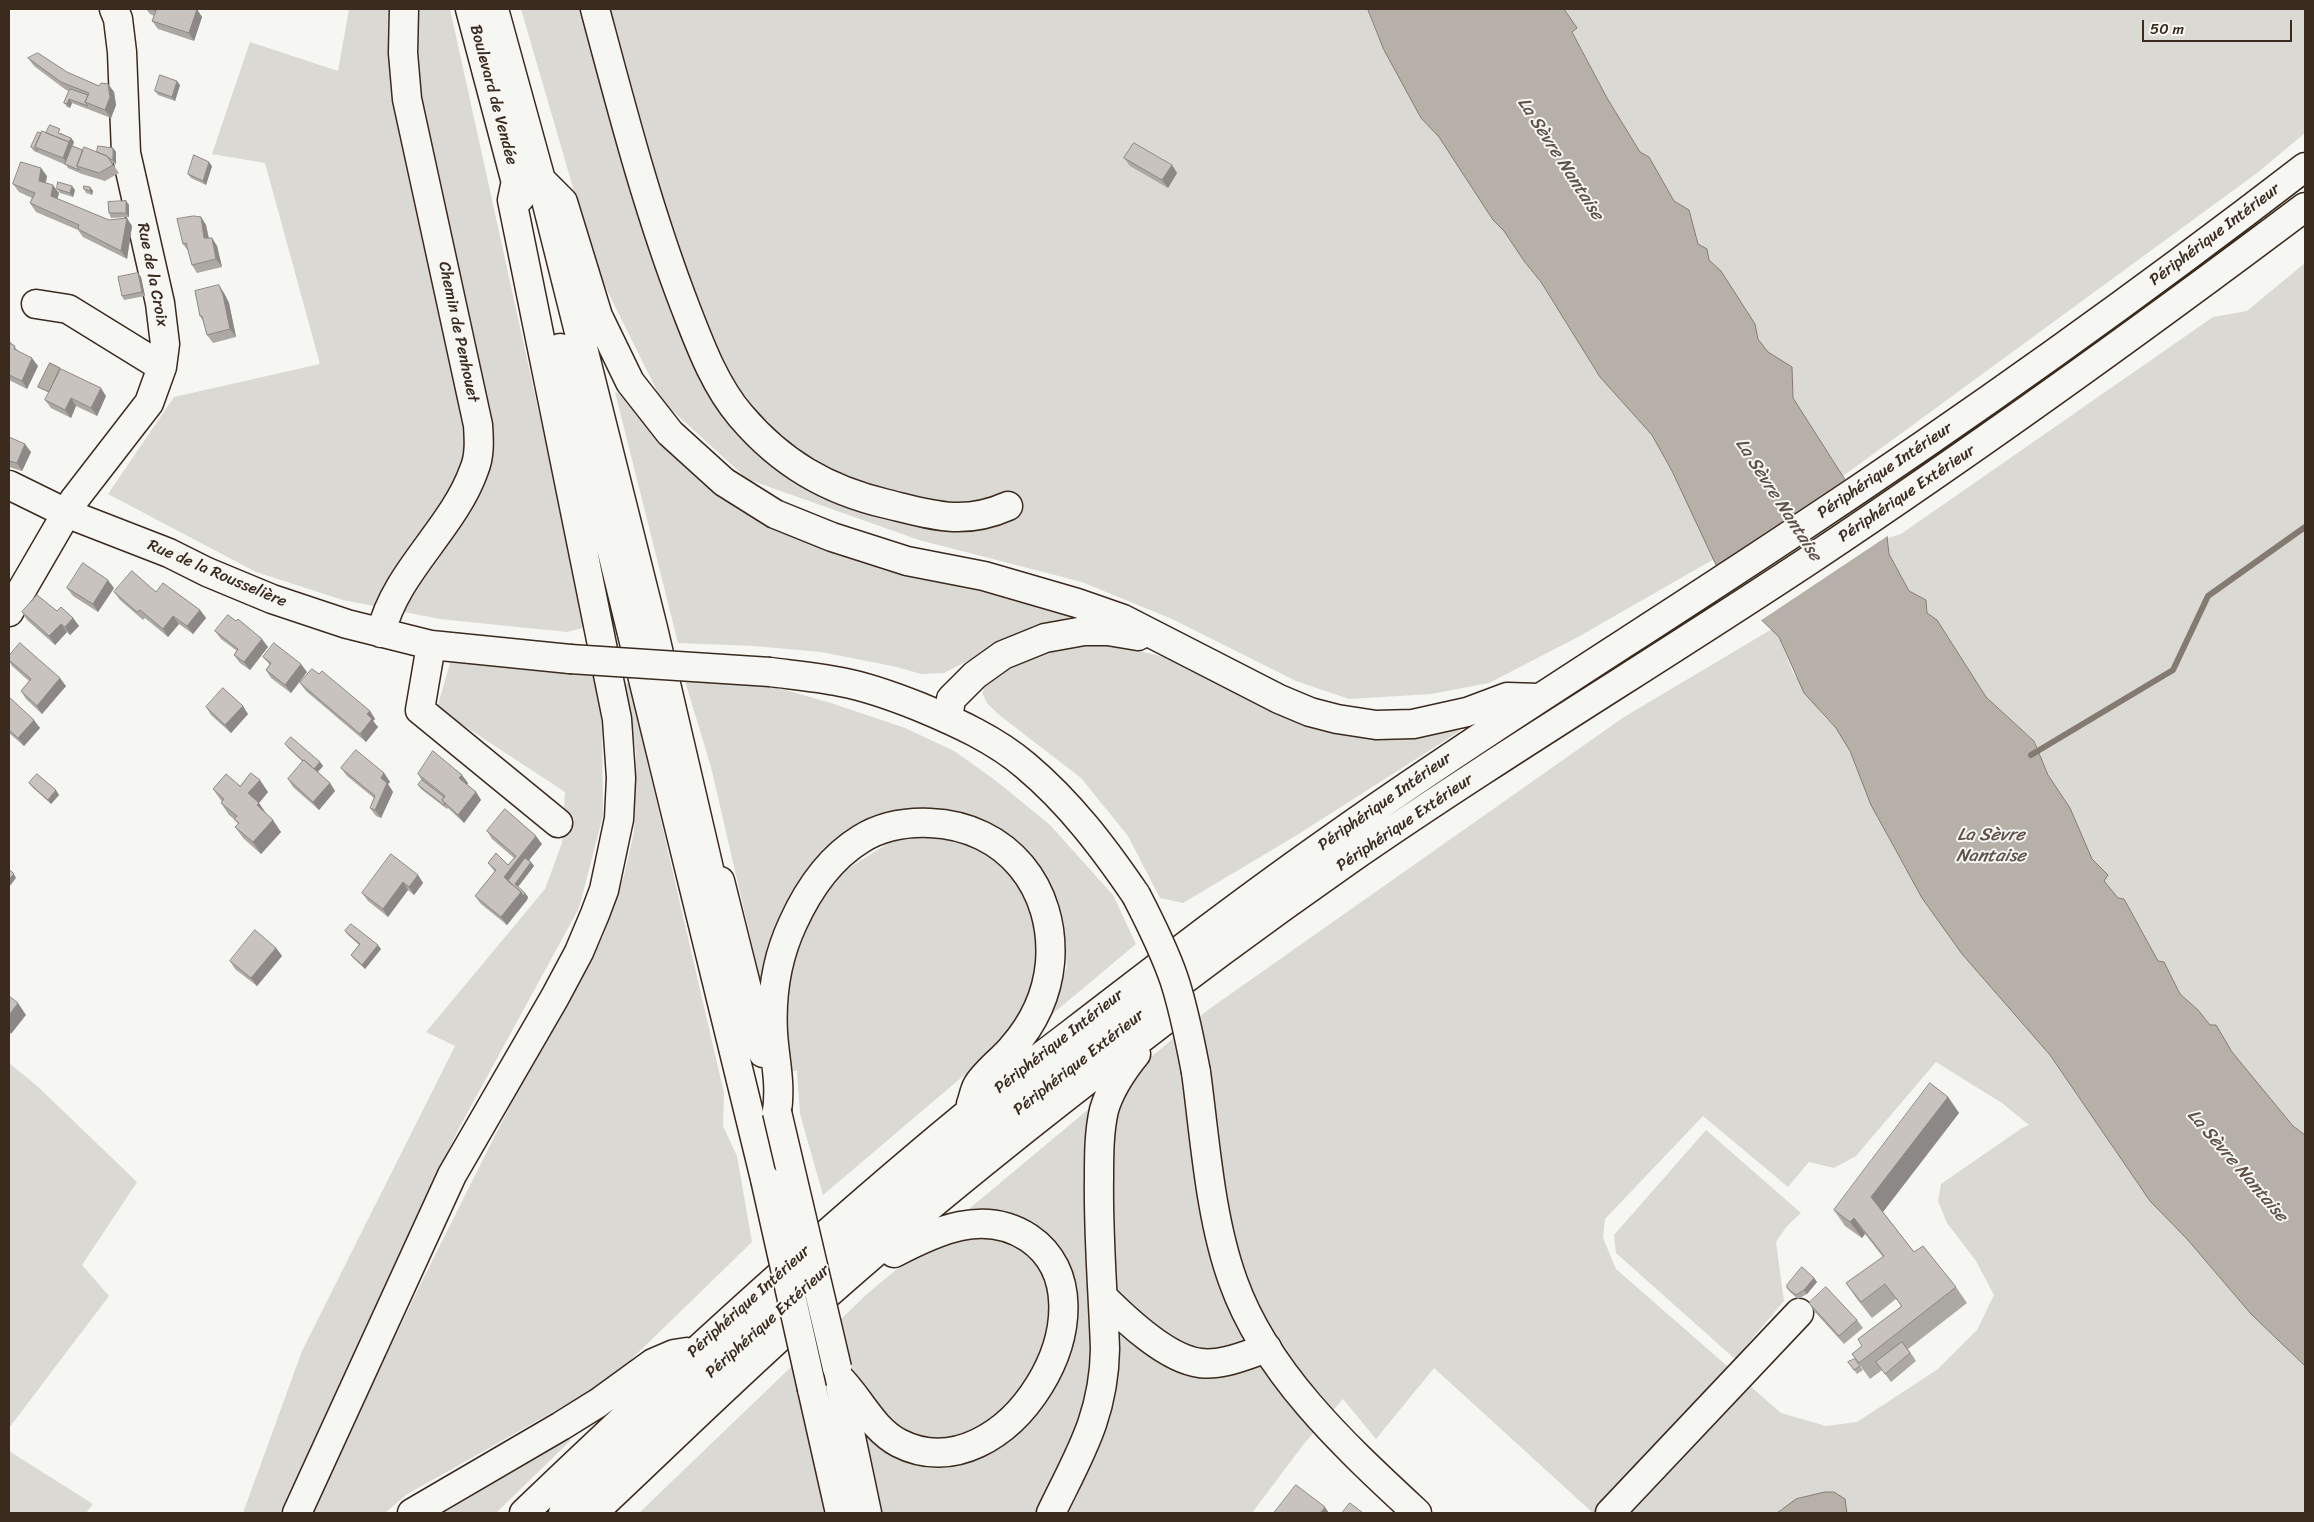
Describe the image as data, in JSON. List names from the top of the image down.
{
  "streets": {
    "main road": [
      "Boulevard de Vendée",
      "Périphérique Intérieur",
      "Rue de la Croix",
      "Chemin de Penhouet",
      "Périphérique Extérieur",
      "Rue de la Rousselière"
    ]
  },
  "crossings": [
    ["Rue de la Croix", "Rue de la Rousselière"],
    ["Chemin de Penhouet", "Rue de la Rousselière"]
  ],
  "water": ["La Sèvre Nantaise"],
  "scale_bar": "50 m"
}
